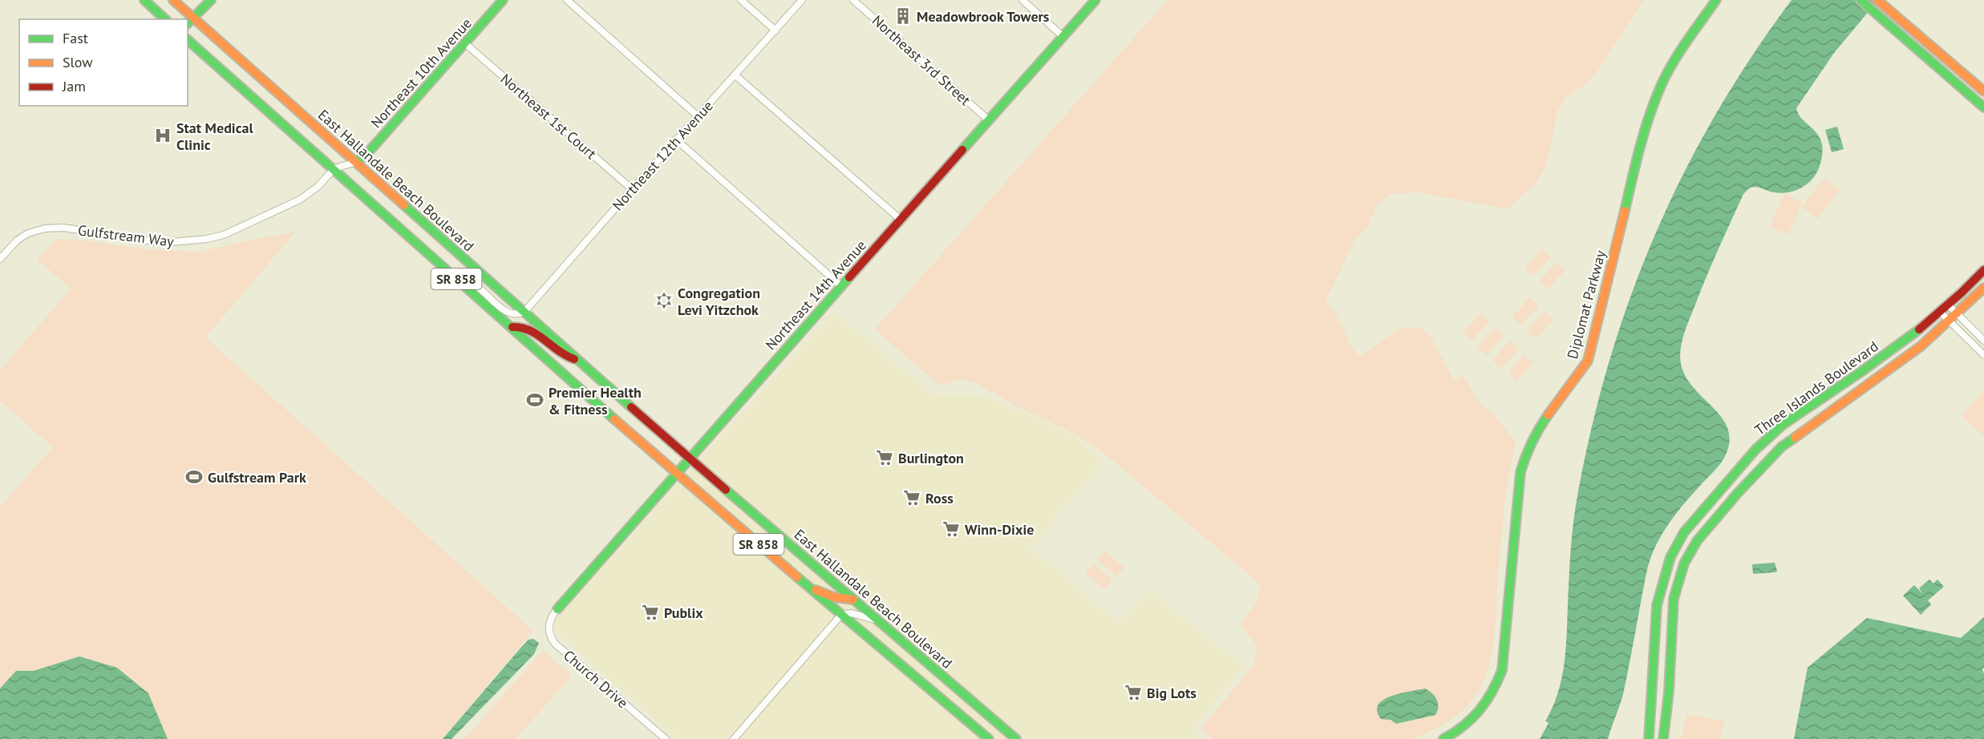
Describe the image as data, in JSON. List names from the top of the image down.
{
  "streets": {
    "street": [
      "Northeast 3rd Street",
      "Northeast 10th Avenue",
      "Northeast 1st Court",
      "Northeast 12th Avenue",
      "East Hallandale Beach Boulevard",
      "Gulfstream Way",
      "SR 858",
      "Northeast 14th Avenue",
      "Diplomat Parkway",
      "Three Islands Boulevard",
      "Church Drive"
    ]
  },
  "crossings": [
    ["Northeast 3rd Street", "Northeast 14th Avenue"],
    ["Northeast 10th Avenue", "Northeast 1st Court"],
    ["Northeast 10th Avenue", "East Hallandale Beach Boulevard"],
    ["Northeast 1st Court", "Northeast 12th Avenue"],
    ["Northeast 12th Avenue", "East Hallandale Beach Boulevard"],
    ["East Hallandale Beach Boulevard", "Northeast 14th Avenue"],
    ["Gulfstream Way", "SR 858"],
    ["SR 858", "Northeast 14th Avenue"],
    ["Northeast 14th Avenue", "Church Drive"]
  ],
  "places": {
    "building": ["Meadowbrook Towers"],
    "hospital": ["Stat Medical Clinic"],
    "synagogue": ["Congregation Levi Yitzchok"],
    "sports": ["Premier Health & Fitness", "Gulfstream Park"],
    "supermarket": [
      "Burlington",
      "Ross",
      "Winn-Dixie",
      "Publix",
      "Big Lots"
    ]
  },
  "legend": ["Fast", "Slow", "Jam"]
}
